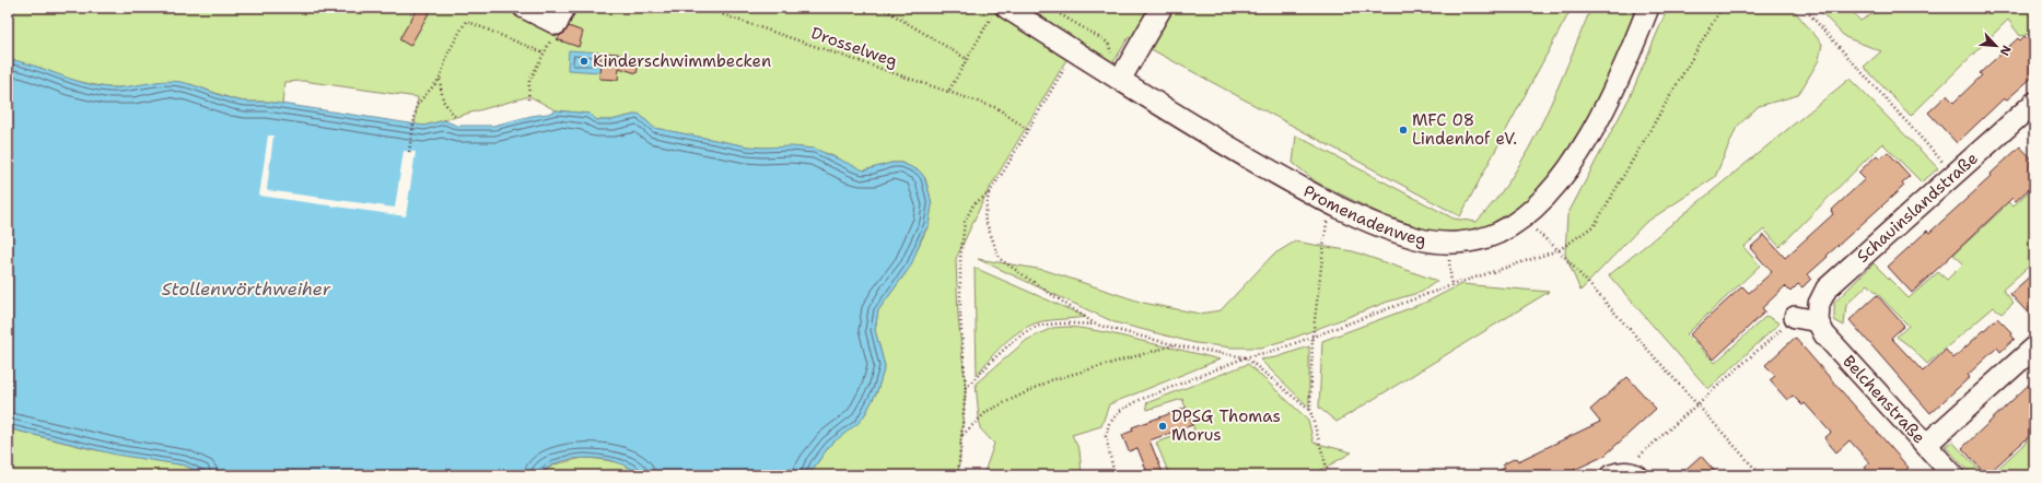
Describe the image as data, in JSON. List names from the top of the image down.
{
  "streets": {
    "street": ["Schauinslandstraße", "Promenadenweg", "Belchenstraße"],
    "path": ["Drosselweg"]
  },
  "crossings": [
    ["Schauinslandstraße", "Belchenstraße"]
  ],
  "water": ["Stollenwörthweiher"],
  "places": ["Kinderschwimmbecken", "MFC 08 Lindenhof eV.", "DPSG Thomas Morus"],
  "north": "bottom right"
}
